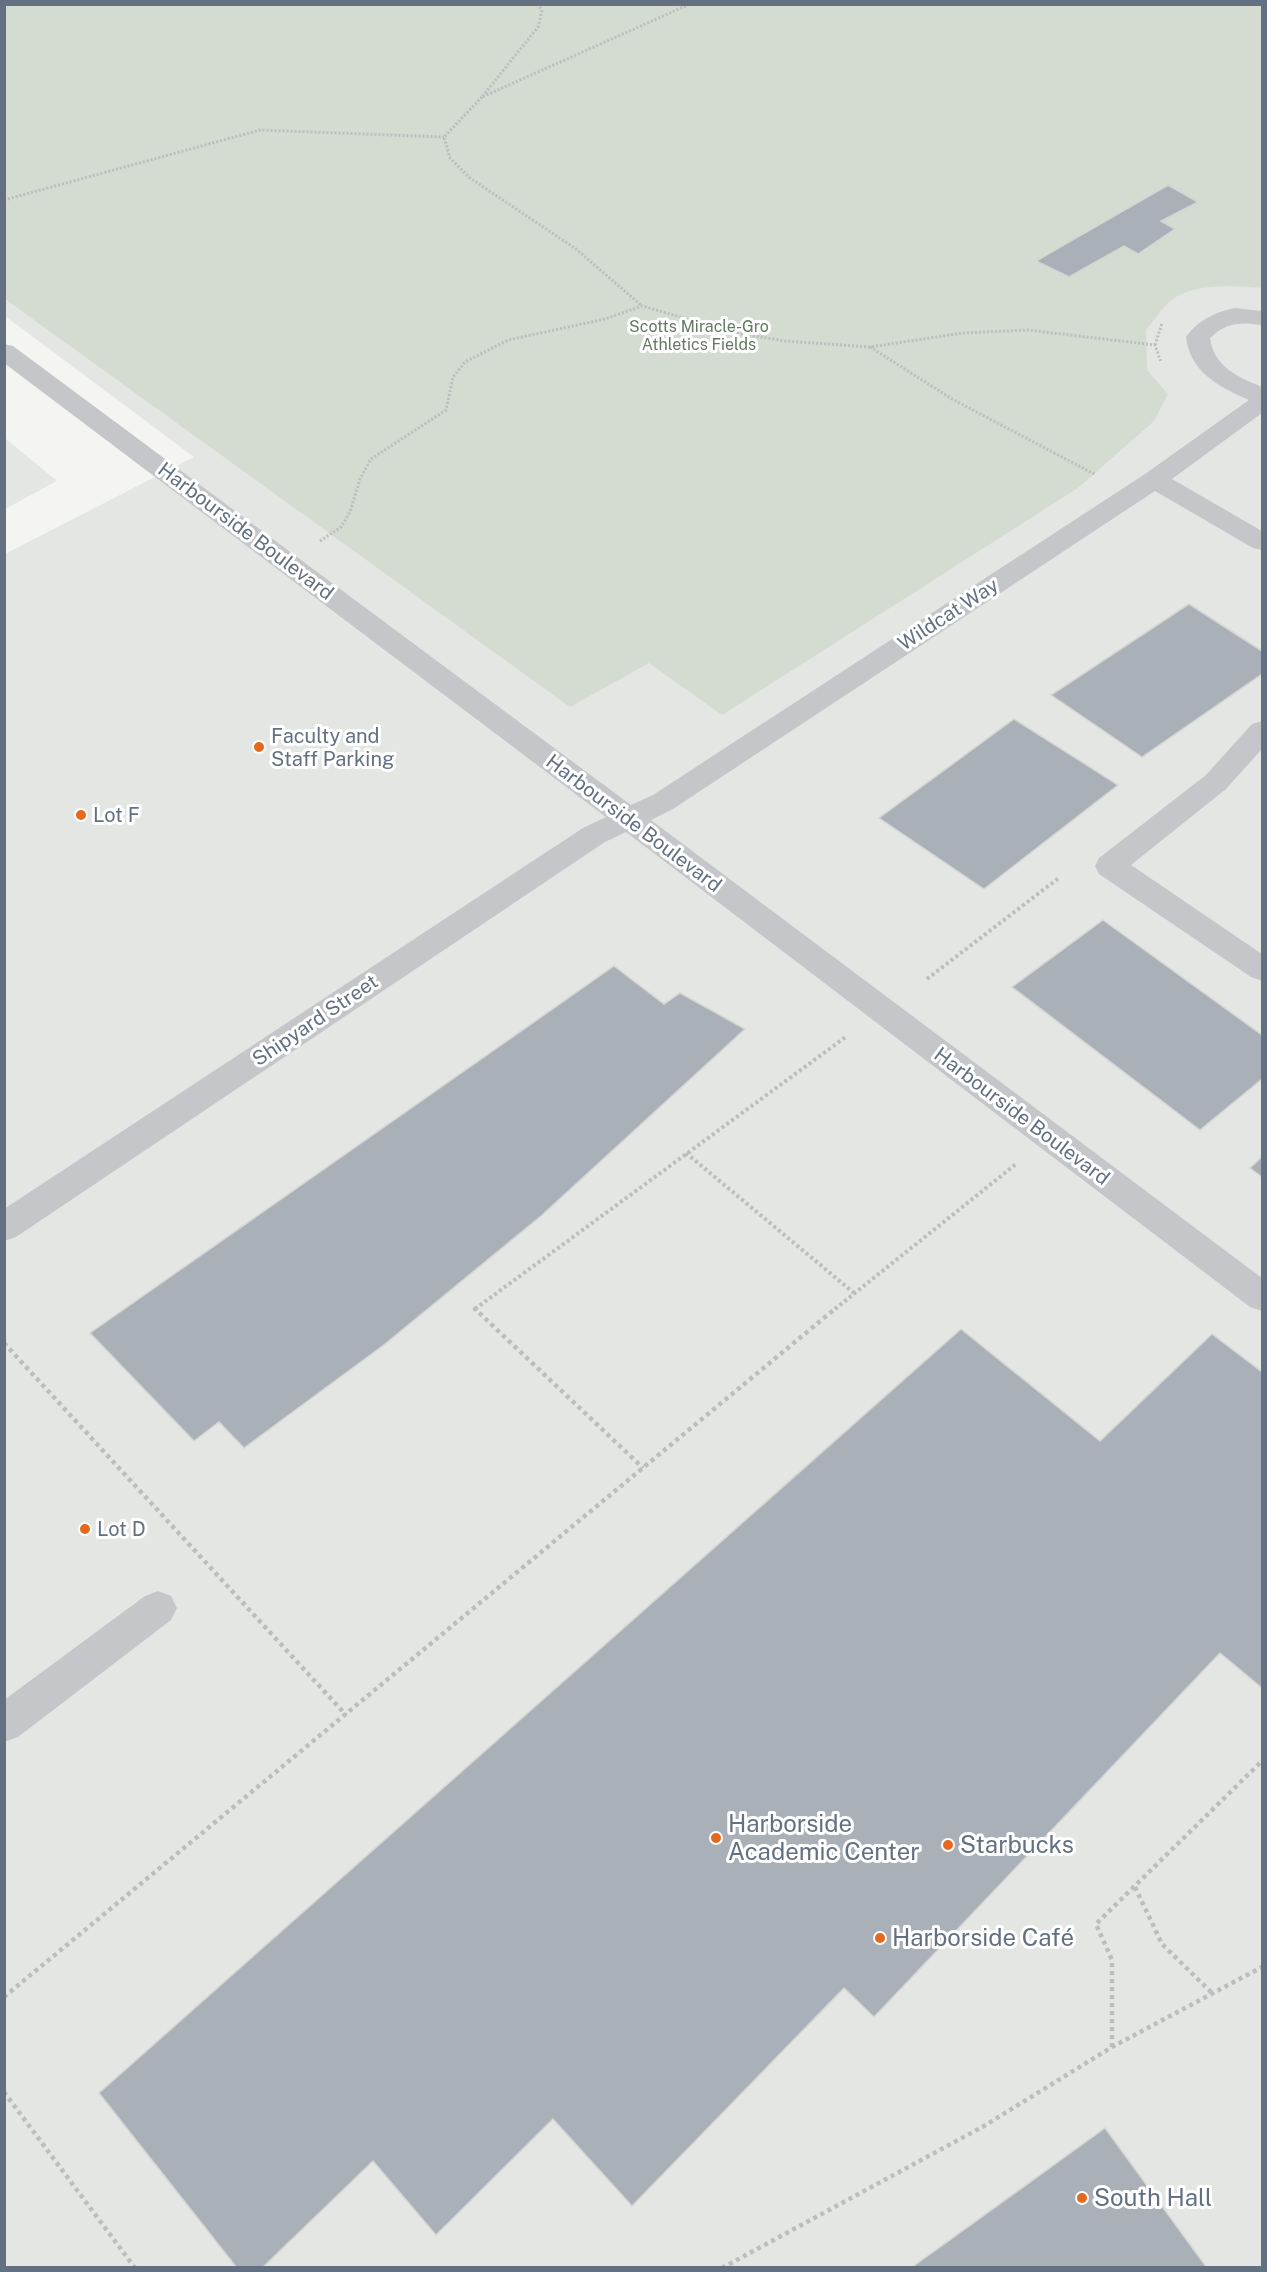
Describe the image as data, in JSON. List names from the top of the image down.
{
  "streets": {
    "street": ["Harbourside Boulevard", "Wildcat Way", "Shipyard Street"]
  },
  "crossings": [
    ["Harbourside Boulevard", "Wildcat Way"],
    ["Harbourside Boulevard", "Shipyard Street"],
    ["Wildcat Way", "Shipyard Street"]
  ],
  "parks": ["Scotts Miracle-Gro Athletics Fields"],
  "places": [
    "Faculty and Staff Parking",
    "Lot F",
    "Lot D",
    "Harborside Academic Center",
    "Starbucks",
    "Harborside Café",
    "South Hall"
  ]
}
